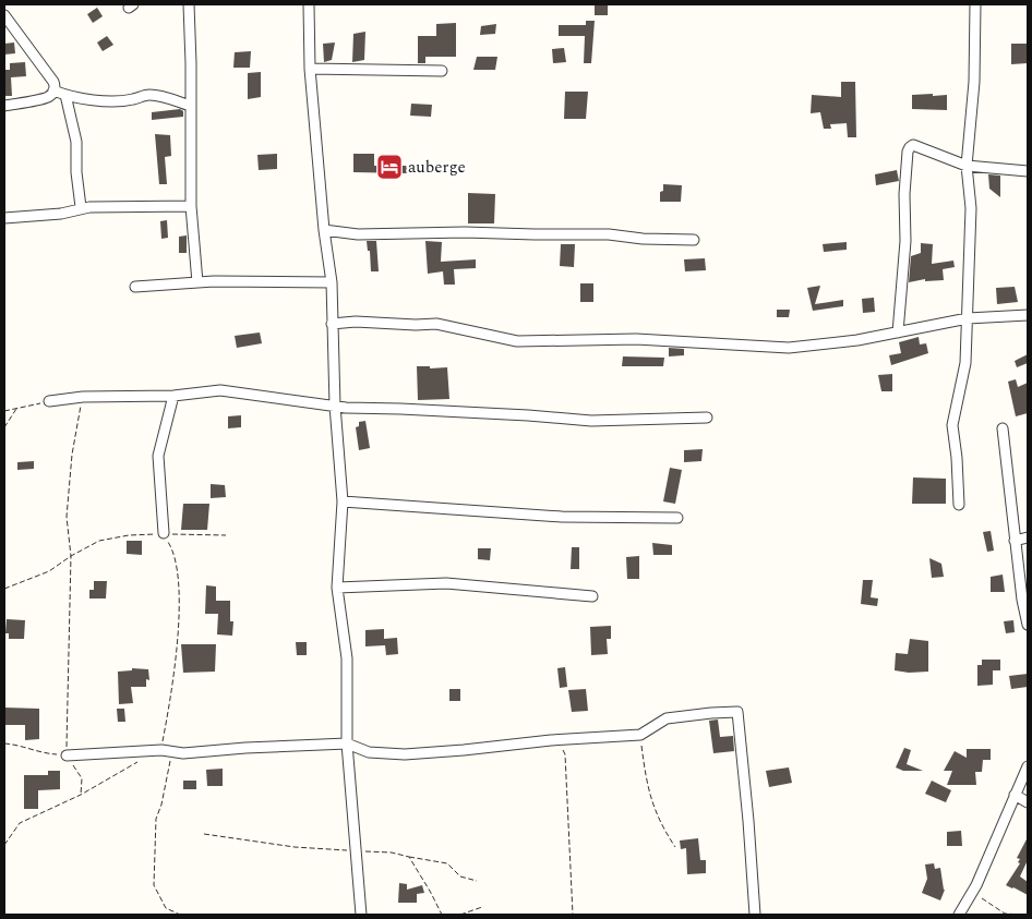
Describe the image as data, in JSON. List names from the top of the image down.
{
  "places": {
    "hotel": ["auberge"]
  }
}
